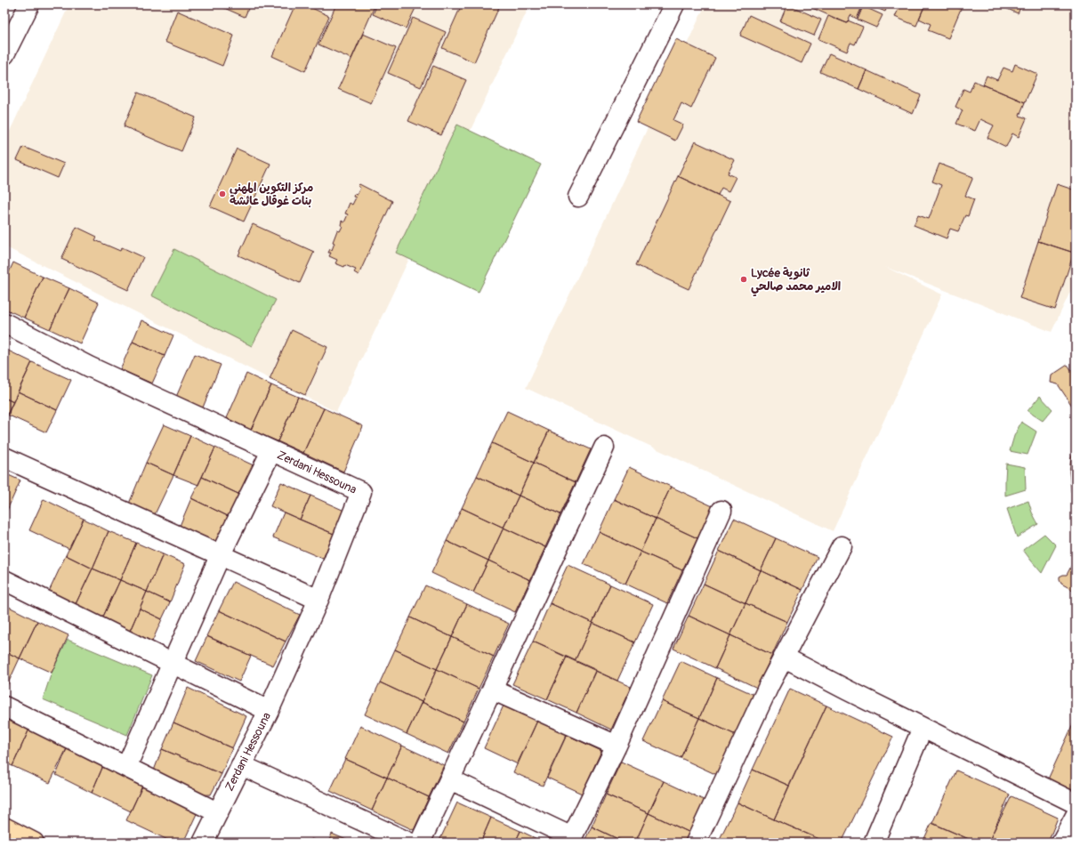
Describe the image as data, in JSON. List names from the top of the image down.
{
  "streets": {
    "street": ["Zerdani Hessouna"]
  },
  "places": ["مركز التكوين المهني بنات غوقال عائشة", "Lycée ثانوية الامير محمد صالحي"]
}
